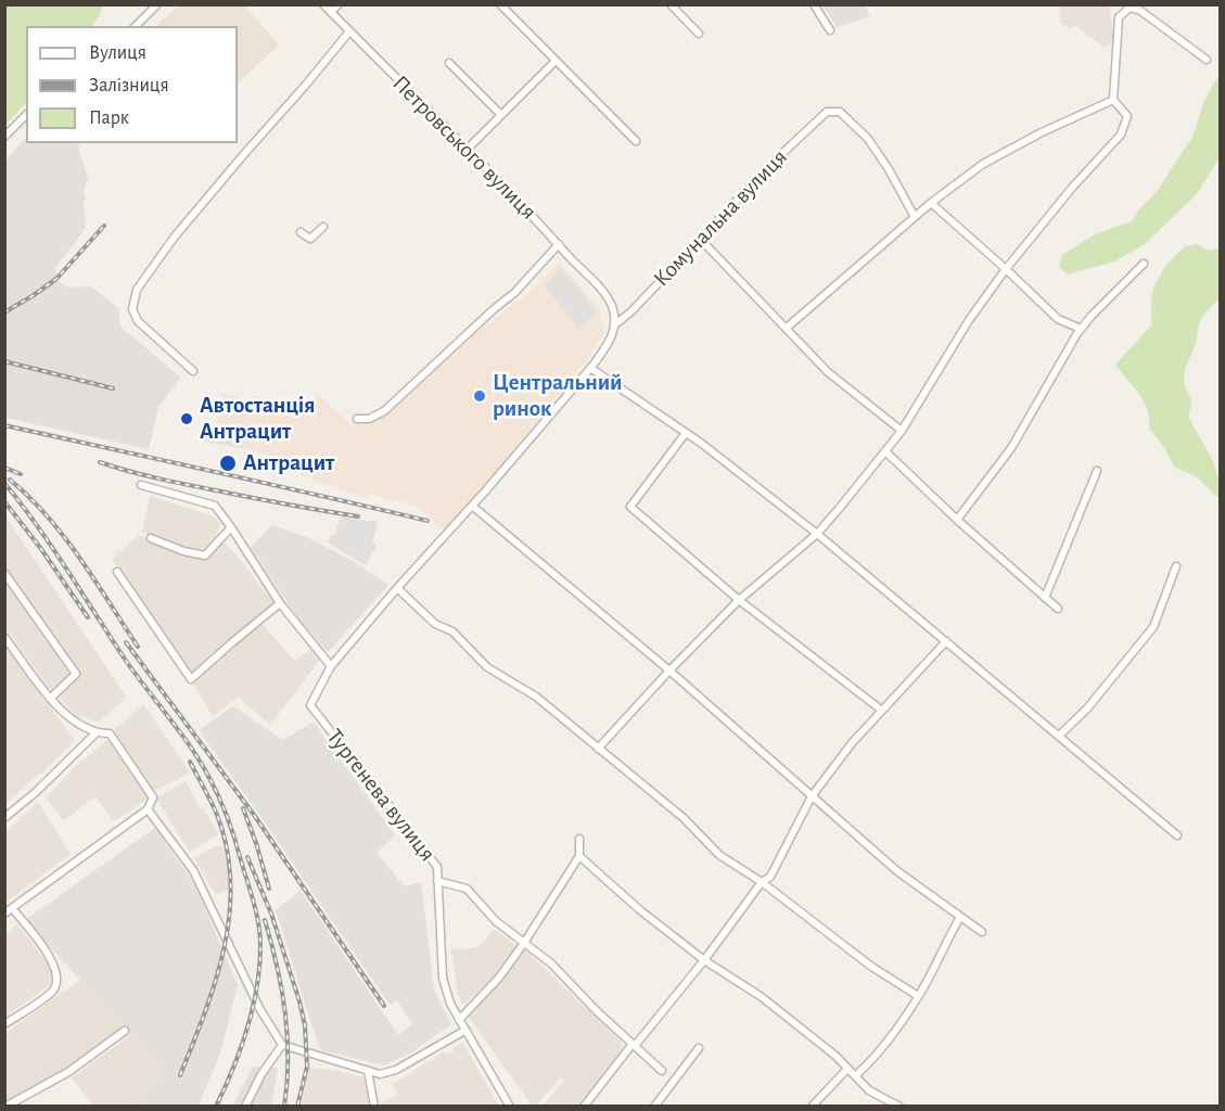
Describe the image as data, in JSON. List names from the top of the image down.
{
  "streets": {
    "street": ["Петровського вулиця", "Комунальна вулиця", "Тургенева вулиця"]
  },
  "crossings": [
    ["Петровського вулиця", "Комунальна вулиця"]
  ],
  "places": ["Центральний ринок", "Автостанція Антрацит", "Антрацит"],
  "legend": ["Вулиця", "Залізниця", "Парк"]
}
